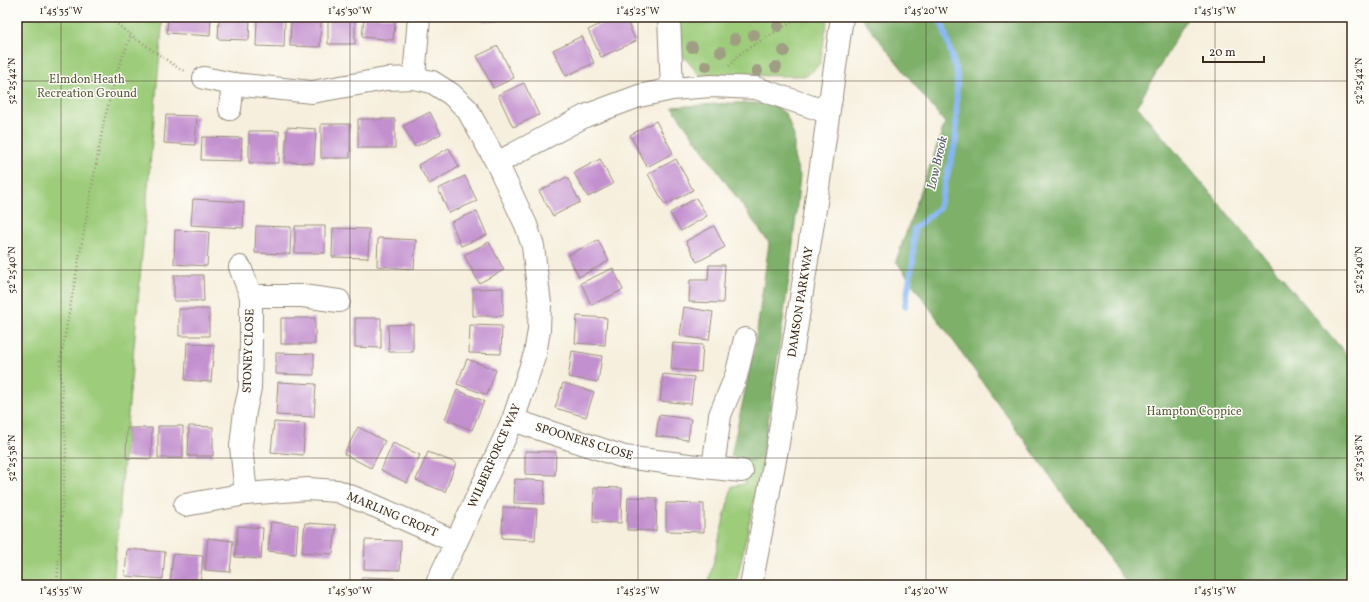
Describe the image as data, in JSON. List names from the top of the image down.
{
  "streets": {
    "street": [
      "DAMSON PARKWAY",
      "STONEY CLOSE",
      "SPOONERS CLOSE",
      "WILBERFORCE WAY",
      "MARLING CROFT"
    ]
  },
  "crossings": [
    ["STONEY CLOSE", "MARLING CROFT"],
    ["SPOONERS CLOSE", "WILBERFORCE WAY"],
    ["WILBERFORCE WAY", "MARLING CROFT"]
  ],
  "water": ["Low Brook"],
  "parks": ["Elmdon Heath Recreation Ground", "Hampton Coppice"],
  "scale_bar": "20 m",
  "coordinates": [
    "1°45'35\"W",
    "1°45'30\"W",
    "1°45'25\"W",
    "1°45'20\"W",
    "1°45'15\"W",
    "52°25'42\"N",
    "52°25'40\"N",
    "52°25'38\"N"
  ]
}
